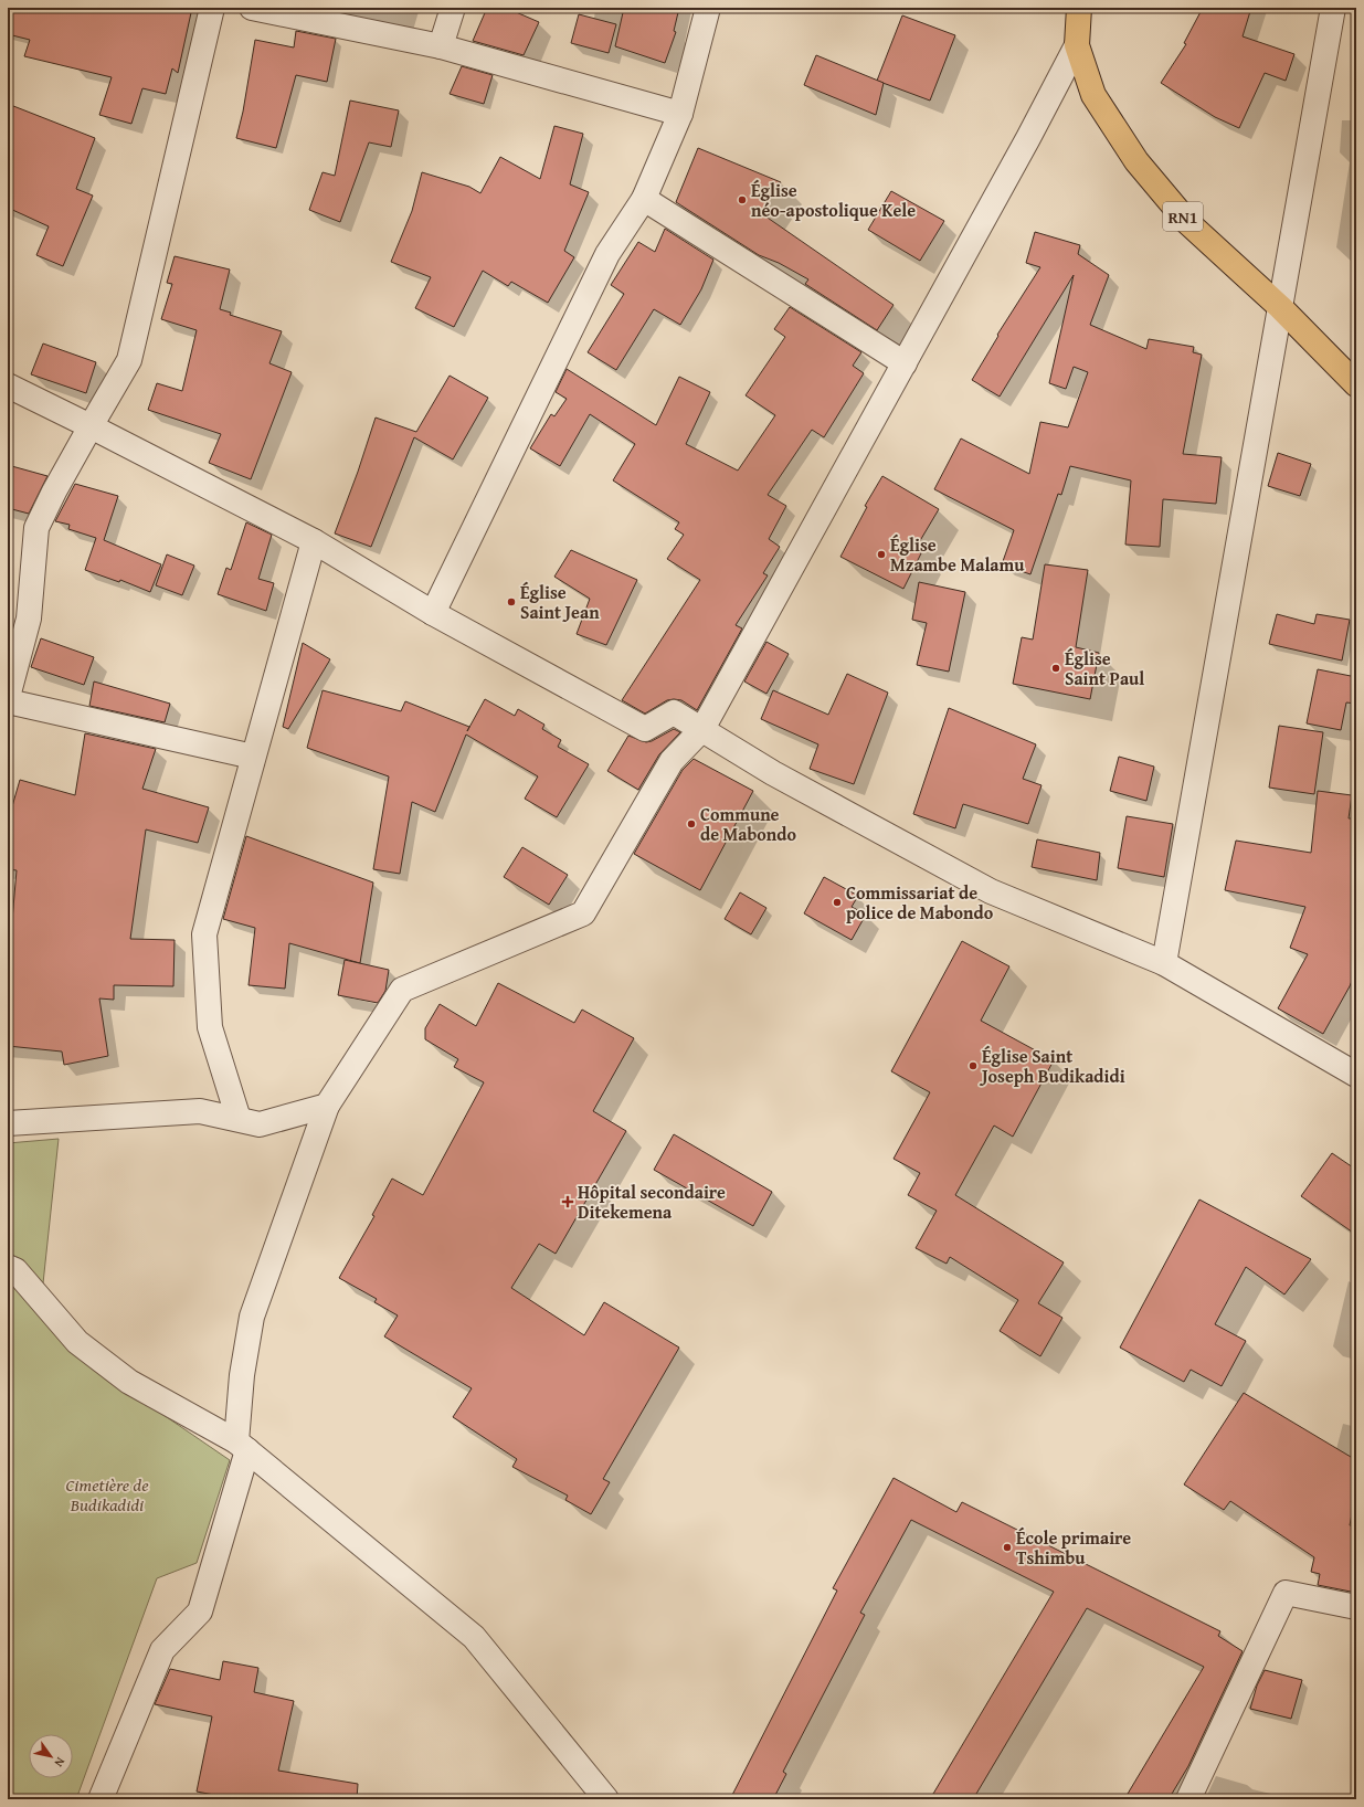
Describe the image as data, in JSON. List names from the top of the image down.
{
  "streets": {
    "highway": ["RN1"]
  },
  "parks": ["Cimetière de Budikadidi"],
  "places": {
    "other": [
      "Église néo-apostolique Kele",
      "Église Mzambe Malamu",
      "Église Saint Jean",
      "Église Saint Paul",
      "Commune de Mabondo",
      "Commissariat de police de Mabondo",
      "Église Saint Joseph Budikadidi",
      "École primaire Tshimbu"
    ],
    "health": ["Hôpital secondaire Ditekemena"]
  },
  "north": "bottom right"
}
